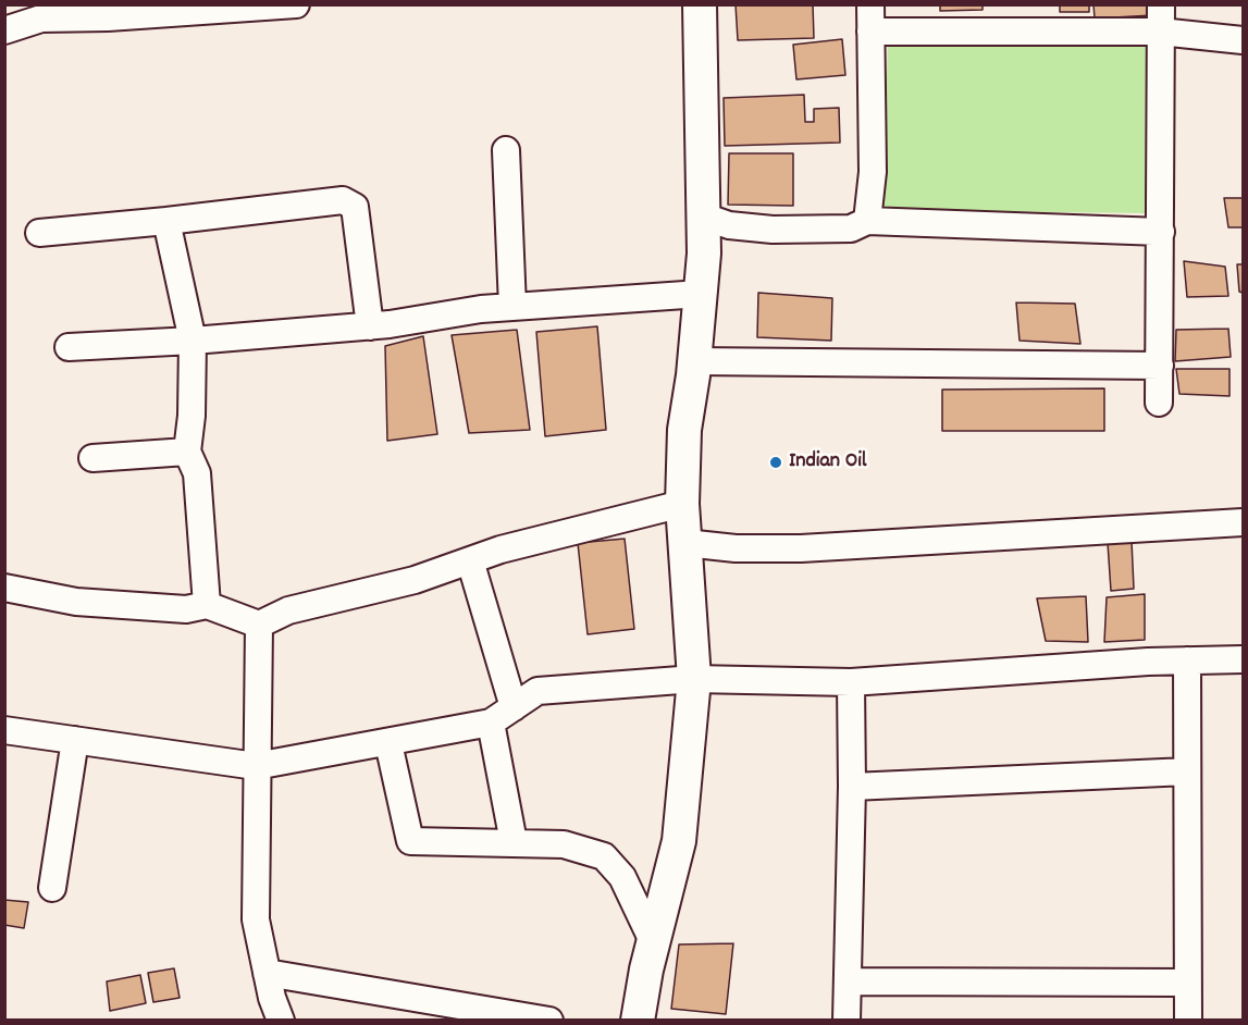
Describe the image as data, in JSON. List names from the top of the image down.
{
  "places": ["Indian Oil"]
}
